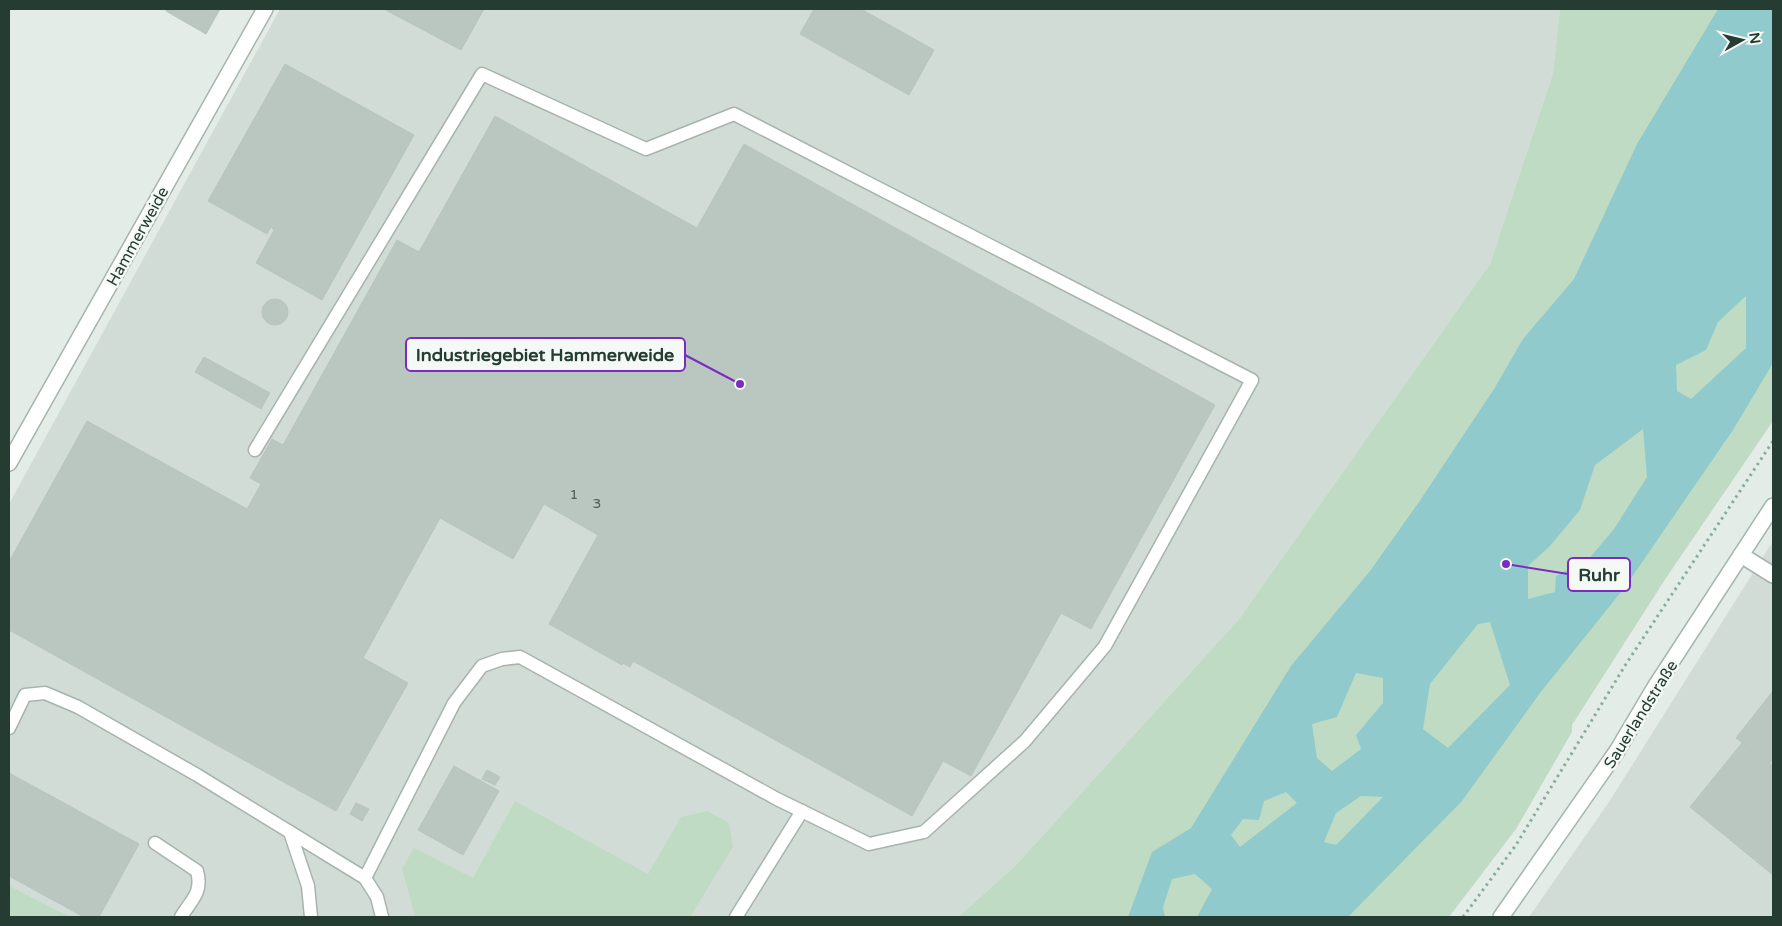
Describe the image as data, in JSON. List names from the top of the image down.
{
  "streets": {
    "street": ["Hammerweide", "Sauerlandstraße"]
  },
  "places": ["Industriegebiet Hammerweide", "Ruhr"],
  "house_numbers": ["1", "3"],
  "north": "right"
}
